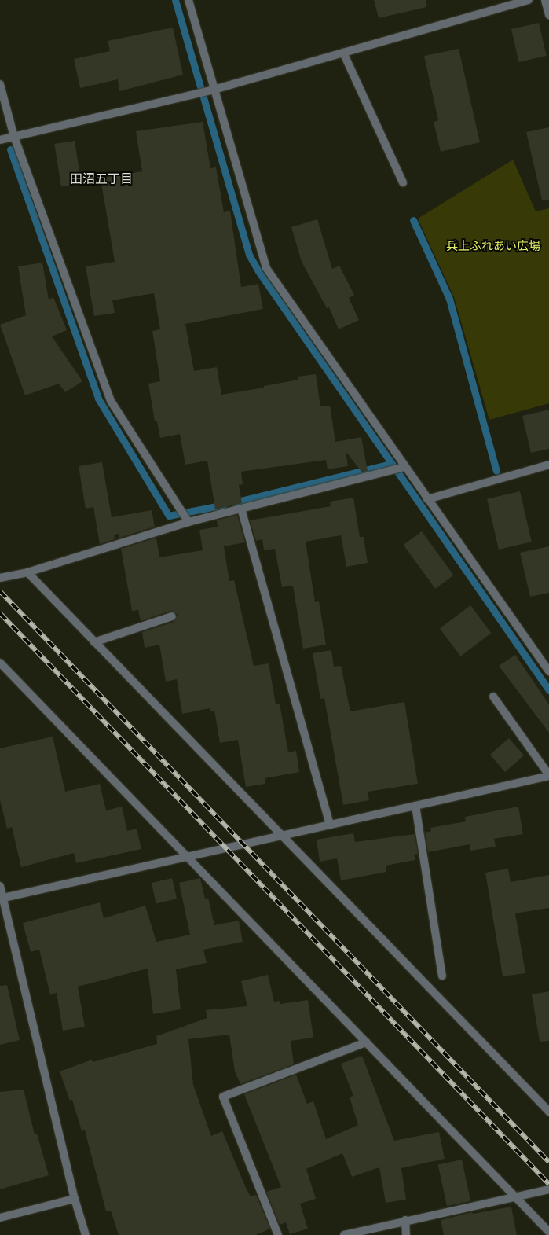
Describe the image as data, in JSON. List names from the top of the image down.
{
  "districts": ["田沼五丁目"],
  "parks": ["兵上ふれあい広場"]
}
